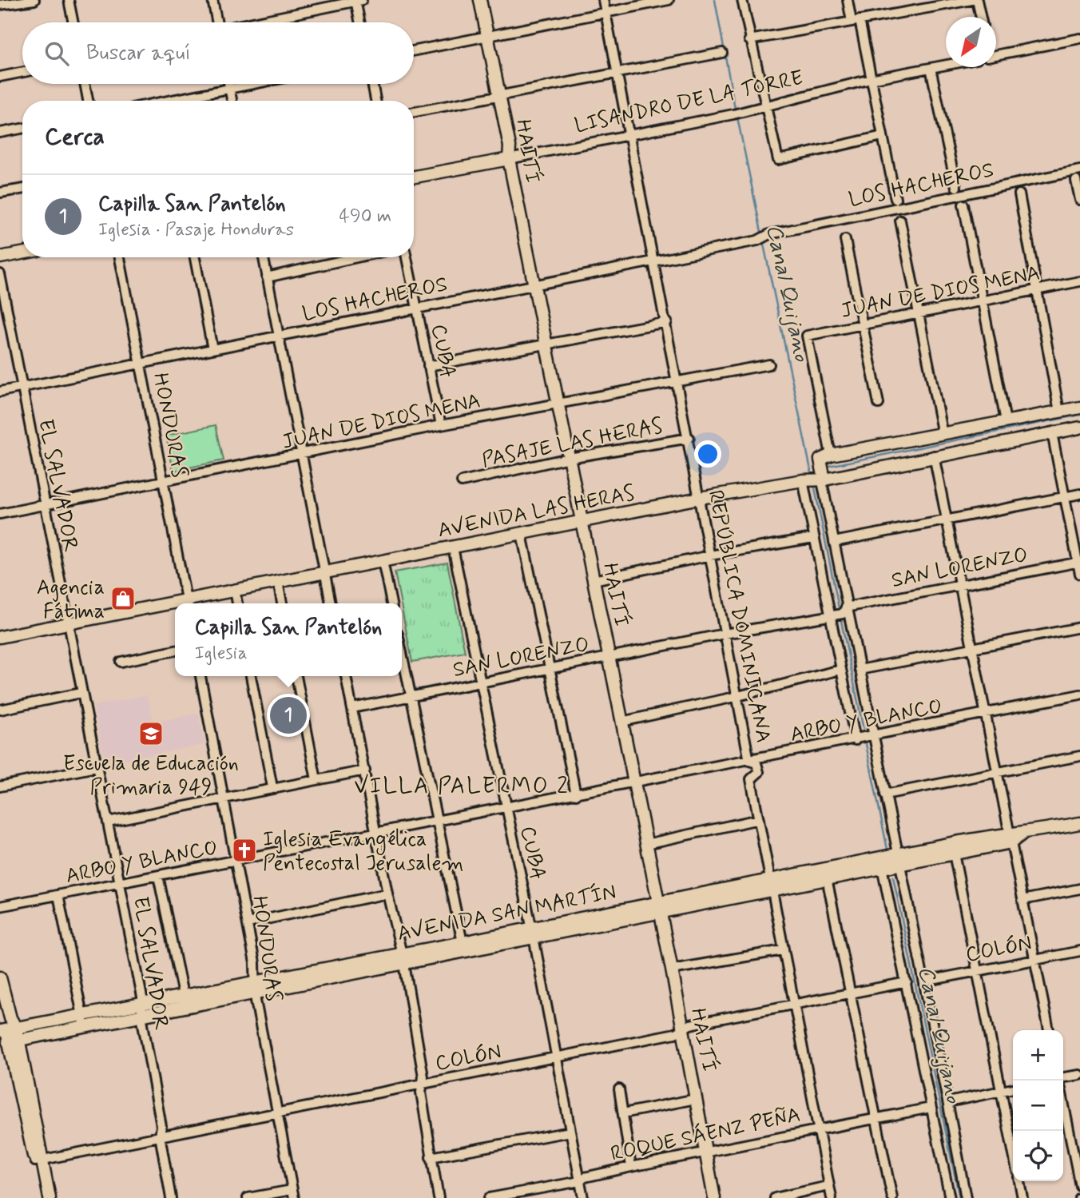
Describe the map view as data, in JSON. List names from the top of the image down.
{
  "streets": {
    "main road": [
      "LISANDRO DE LA TORRE",
      "HAITÍ",
      "AVENIDA LAS HERAS",
      "AVENIDA SAN MARTÍN"
    ],
    "street": [
      "LOS HACHEROS",
      "JUAN DE DIOS MENA",
      "CUBA",
      "HONDURAS",
      "PASAJE LAS HERAS",
      "EL SALVADOR",
      "SAN LORENZO",
      "REPÚBLICA DOMINICANA",
      "ARBO Y BLANCO",
      "COLÓN",
      "ROQUE SÁENZ PEÑA"
    ]
  },
  "crossings": [
    ["LISANDRO DE LA TORRE", "HAITÍ"],
    ["LISANDRO DE LA TORRE", "REPÚBLICA DOMINICANA"],
    ["HAITÍ", "LOS HACHEROS"],
    ["HAITÍ", "JUAN DE DIOS MENA"],
    ["HAITÍ", "PASAJE LAS HERAS"],
    ["HAITÍ", "AVENIDA LAS HERAS"],
    ["HAITÍ", "SAN LORENZO"],
    ["HAITÍ", "ARBO Y BLANCO"],
    ["HAITÍ", "AVENIDA SAN MARTÍN"],
    ["HAITÍ", "COLÓN"],
    ["HAITÍ", "ROQUE SÁENZ PEÑA"],
    ["LOS HACHEROS", "CUBA"],
    ["LOS HACHEROS", "HONDURAS"],
    ["LOS HACHEROS", "EL SALVADOR"],
    ["LOS HACHEROS", "REPÚBLICA DOMINICANA"],
    ["JUAN DE DIOS MENA", "CUBA"],
    ["JUAN DE DIOS MENA", "HONDURAS"],
    ["JUAN DE DIOS MENA", "EL SALVADOR"],
    ["JUAN DE DIOS MENA", "REPÚBLICA DOMINICANA"],
    ["CUBA", "AVENIDA LAS HERAS"],
    ["CUBA", "SAN LORENZO"],
    ["CUBA", "ARBO Y BLANCO"],
    ["CUBA", "AVENIDA SAN MARTÍN"],
    ["CUBA", "COLÓN"],
    ["CUBA", "ROQUE SÁENZ PEÑA"],
    ["HONDURAS", "ARBO Y BLANCO"],
    ["HONDURAS", "AVENIDA SAN MARTÍN"],
    ["HONDURAS", "COLÓN"],
    ["PASAJE LAS HERAS", "REPÚBLICA DOMINICANA"],
    ["EL SALVADOR", "AVENIDA LAS HERAS"],
    ["EL SALVADOR", "ARBO Y BLANCO"],
    ["EL SALVADOR", "AVENIDA SAN MARTÍN"],
    ["EL SALVADOR", "COLÓN"],
    ["AVENIDA LAS HERAS", "REPÚBLICA DOMINICANA"],
    ["SAN LORENZO", "REPÚBLICA DOMINICANA"],
    ["REPÚBLICA DOMINICANA", "ARBO Y BLANCO"],
    ["REPÚBLICA DOMINICANA", "AVENIDA SAN MARTÍN"],
    ["REPÚBLICA DOMINICANA", "COLÓN"],
    ["REPÚBLICA DOMINICANA", "ROQUE SÁENZ PEÑA"]
  ],
  "districts": ["VILLA PALERMO 2"],
  "water": ["Canal Quijano"],
  "places": {
    "shop": ["Agencia Fátima"],
    "school or university": ["Escuela de Educación Primaria 949"],
    "church": ["Iglesia Evangélica Pentecostal Jerusalem"]
  },
  "north": "bottom left",
  "page": {
    "search": "Buscar aquí",
    "heading": "Cerca",
    "list": [
      {
        "mark": "1",
        "name": "Capilla San Pantelón",
        "note": "Iglesia · Pasaje Honduras",
        "value": "490 m"
      }
    ],
    "popup": ["Capilla San Pantelón", "Iglesia"],
    "pins": "1",
    "map_buttons": ["+", "−"]
  }
}
